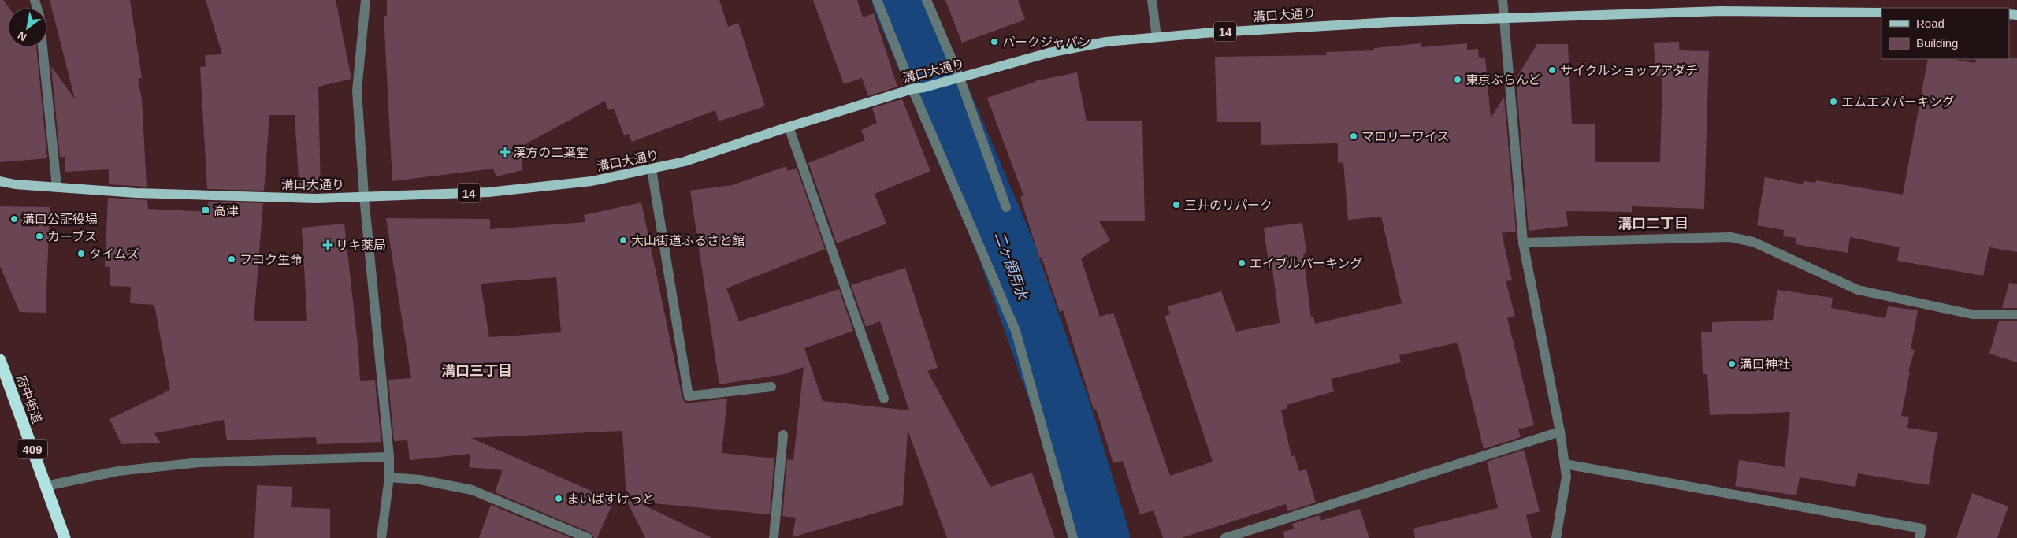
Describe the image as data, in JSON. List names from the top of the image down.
{
  "streets": {
    "highway": ["府中街道", "409"],
    "main road": ["溝口大通り", "14"]
  },
  "districts": ["溝口二丁目", "溝口三丁目"],
  "water": ["二ヶ領用水"],
  "places": {
    "other": [
      "パークジャパン",
      "サイクルショップアダチ",
      "東京ぶらんど",
      "エムエスパーキング",
      "マロリーワイス",
      "三井のリパーク",
      "溝口公証役場",
      "カーブス",
      "大山街道ふるさと館",
      "タイムズ",
      "フコク生命",
      "エイブルパーキング",
      "溝口神社",
      "まいばすけっと"
    ],
    "health": ["漢方の二葉堂", "リキ薬局"],
    "transit": ["高津"]
  },
  "legend": ["Road", "Building"],
  "north": "bottom left"
}
